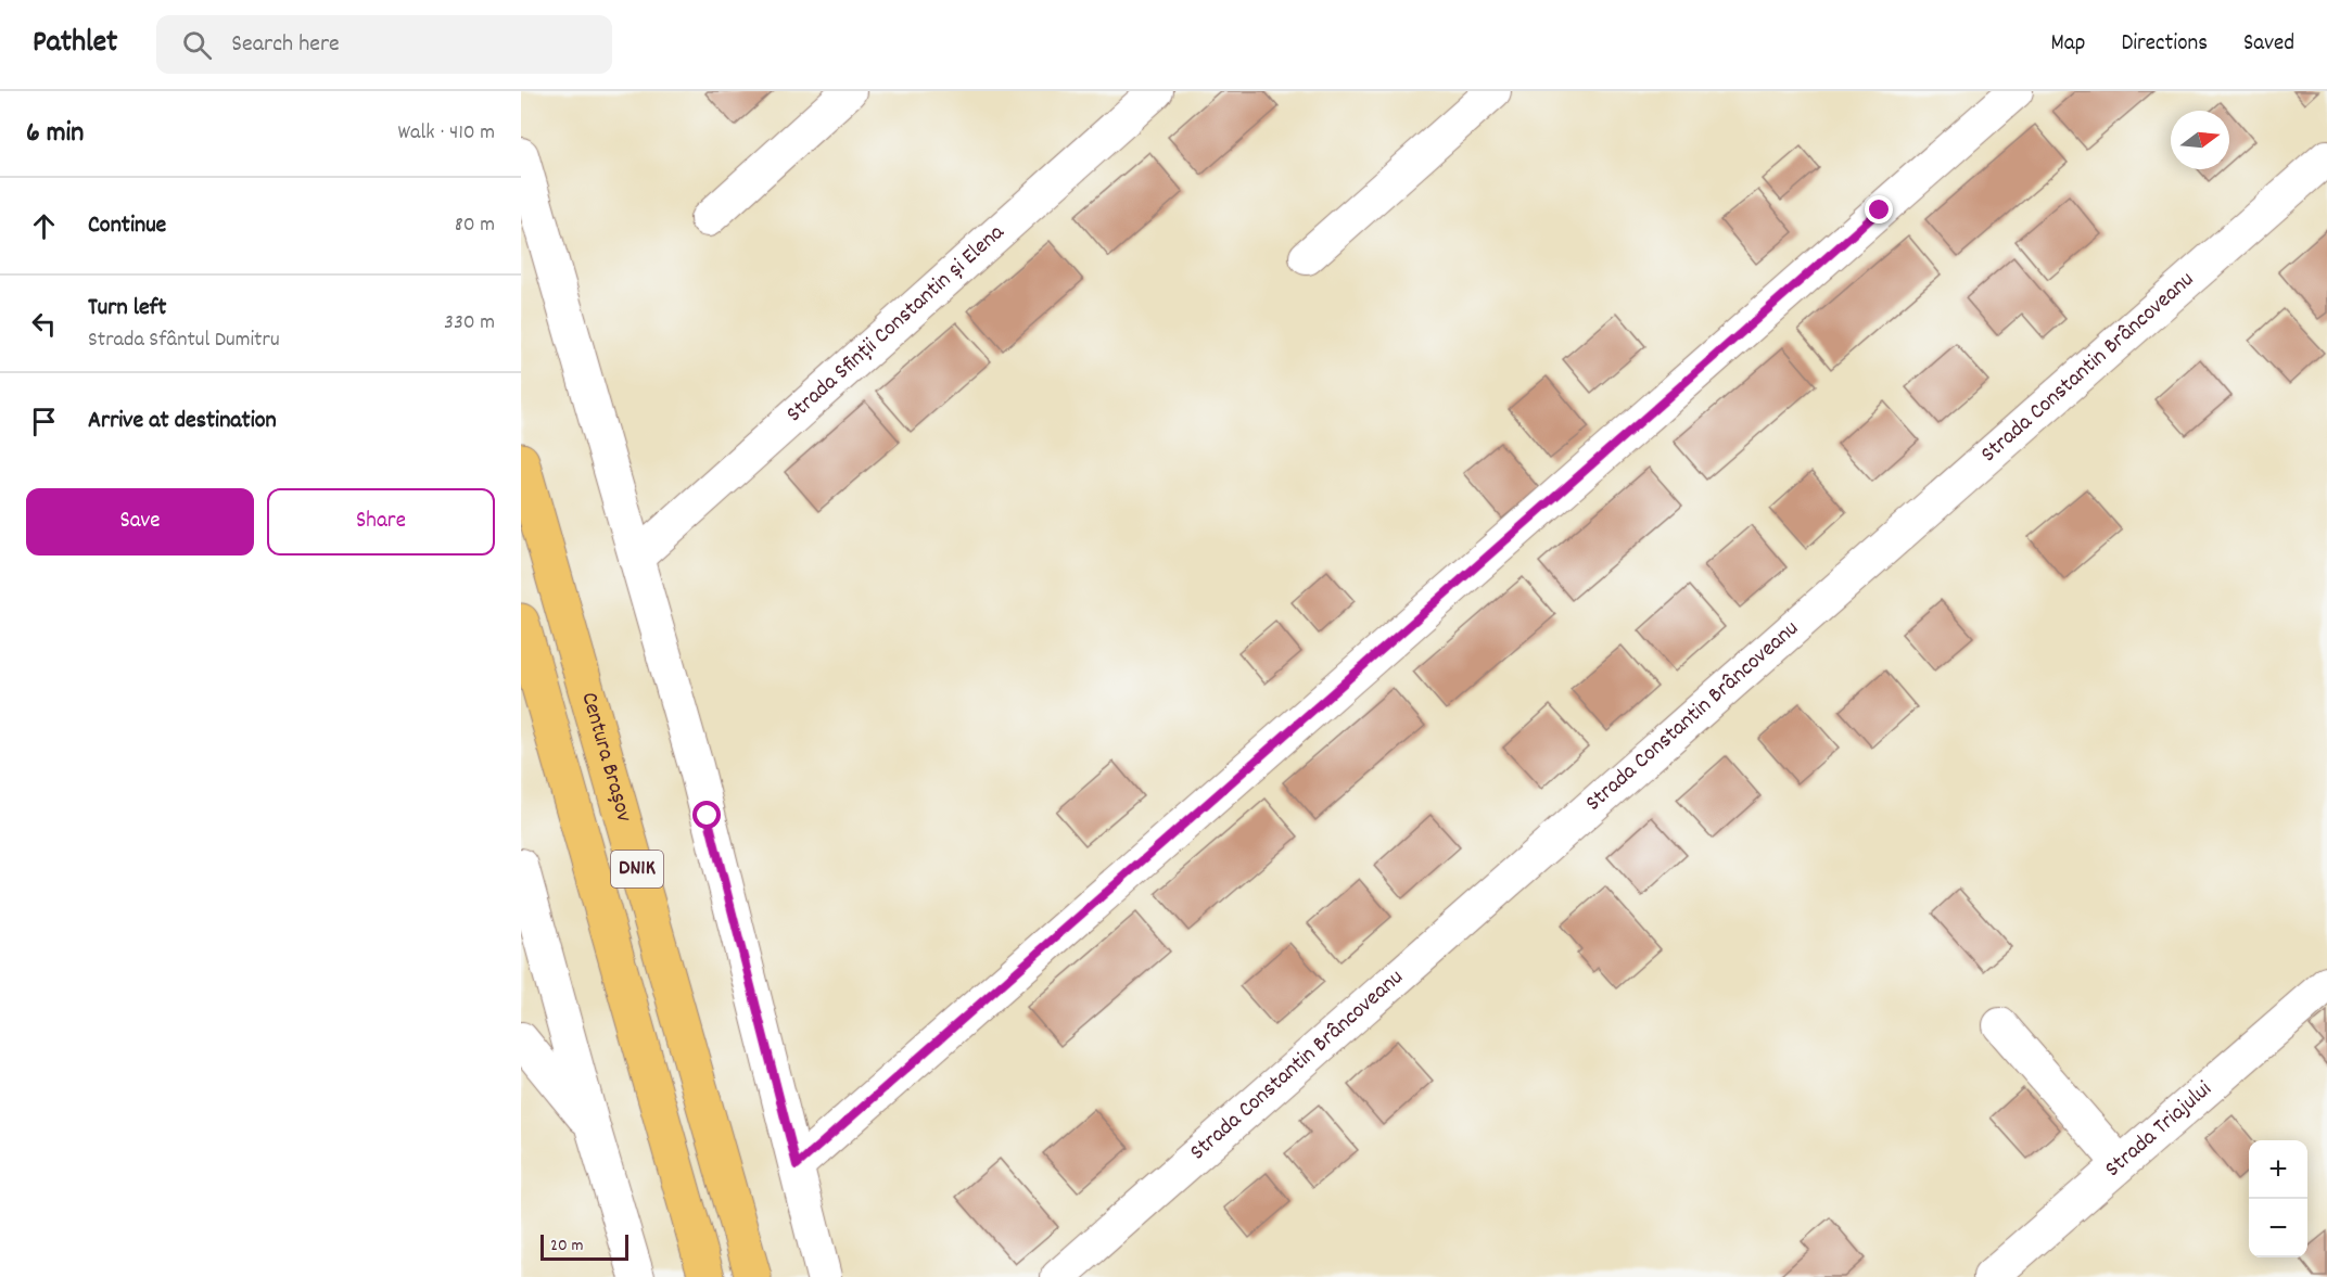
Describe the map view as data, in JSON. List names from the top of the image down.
{
  "streets": {
    "highway": ["Centura Brașov", "DN1K"],
    "street": ["Strada Sfinții Constantin și Elena", "Strada Constantin Brâncoveanu", "Strada Triajului"]
  },
  "scale_bar": "20 m",
  "north": "right",
  "page": {
    "header": "Pathlet",
    "search": "Search here",
    "nav": ["Map", "Directions", "Saved"],
    "heading": ["6 min", "Walk · 410 m"],
    "list": [
      ["Continue", "80 m"],
      ["Turn left", "Strada Sfântul Dumitru", "330 m"],
      "Arrive at destination"
    ],
    "buttons": ["Save", "Share"],
    "map_buttons": ["+", "−"],
    "scale": "20 m"
  }
}
